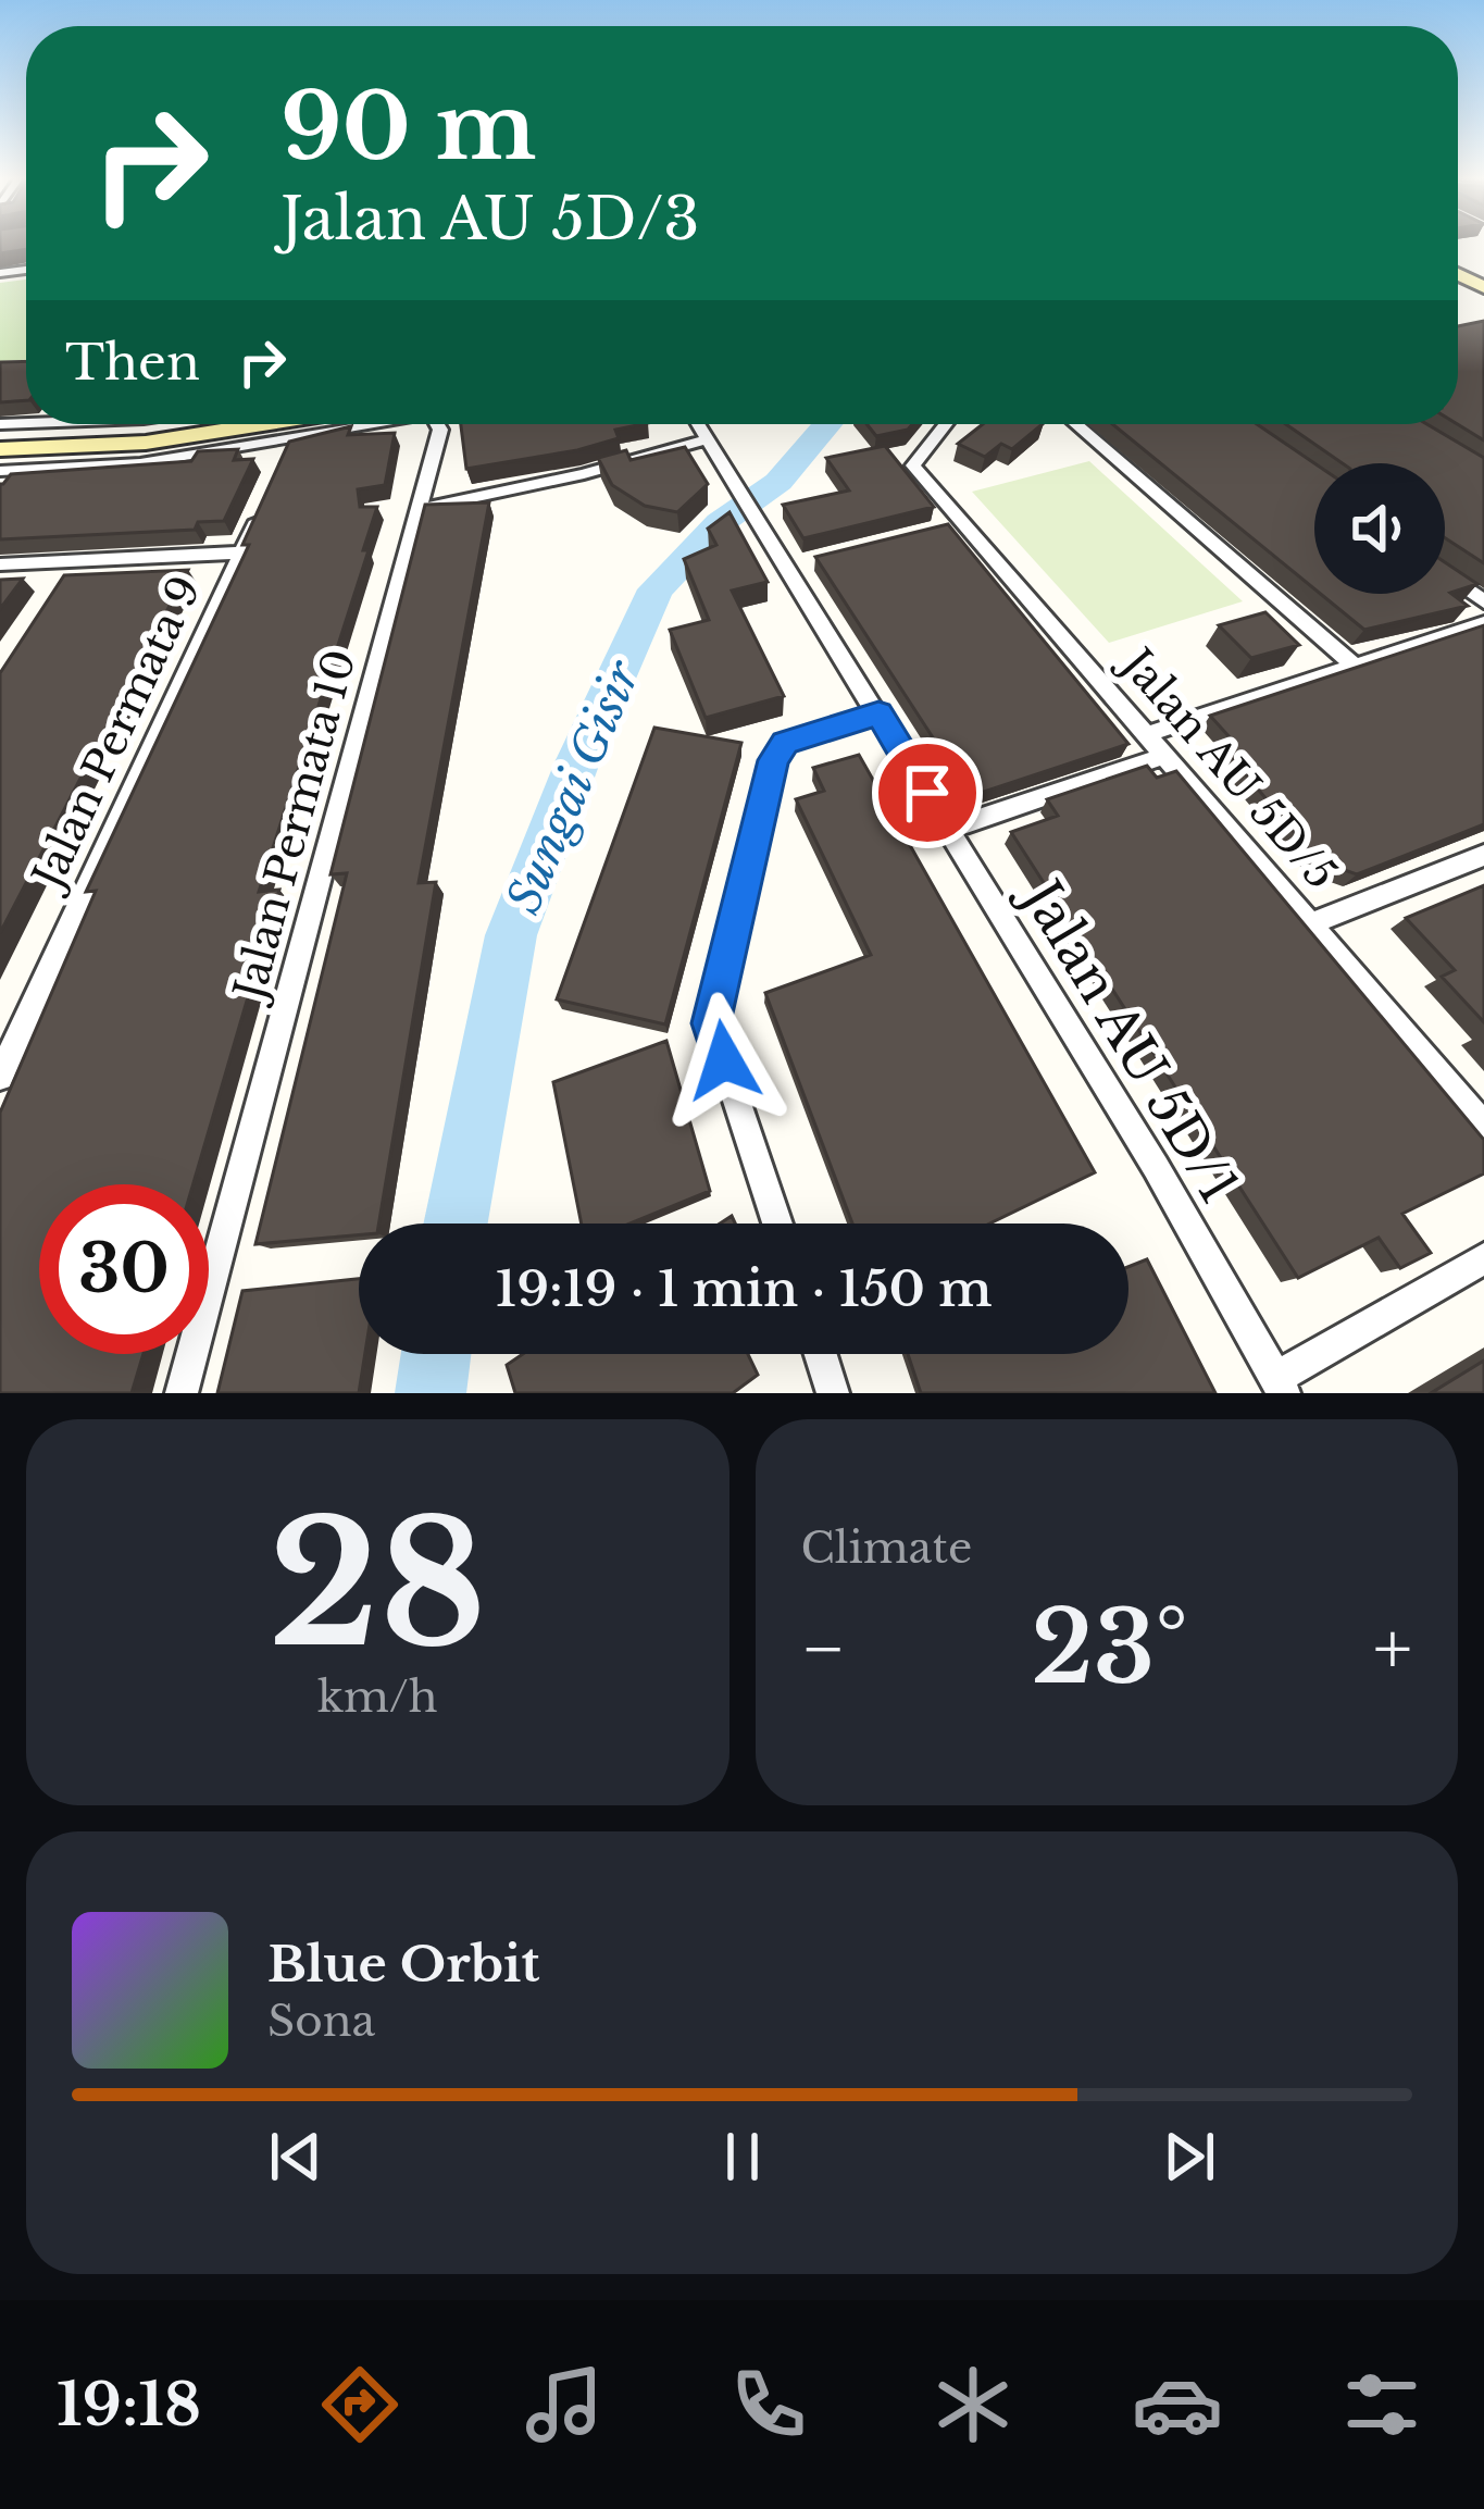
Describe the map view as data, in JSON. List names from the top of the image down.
{
  "streets": {
    "street": [
      "Jalan Permata 9",
      "Jalan AU 5D/5",
      "Jalan Permata 10",
      "Jalan AU 5D/1"
    ]
  },
  "water": ["Sungai Gisir"],
  "page": {
    "turn": ["90 m", "Jalan AU 5D/3"],
    "then": "Then",
    "limit": "30",
    "trip": "19:19 · 1 min · 150 m",
    "tile": [
      ["28", "km/h"],
      "Climate"
    ],
    "heat": ["−", "23°", "+"],
    "song": ["Blue Orbit", "Sona"],
    "tabs": "19:18"
  }
}
